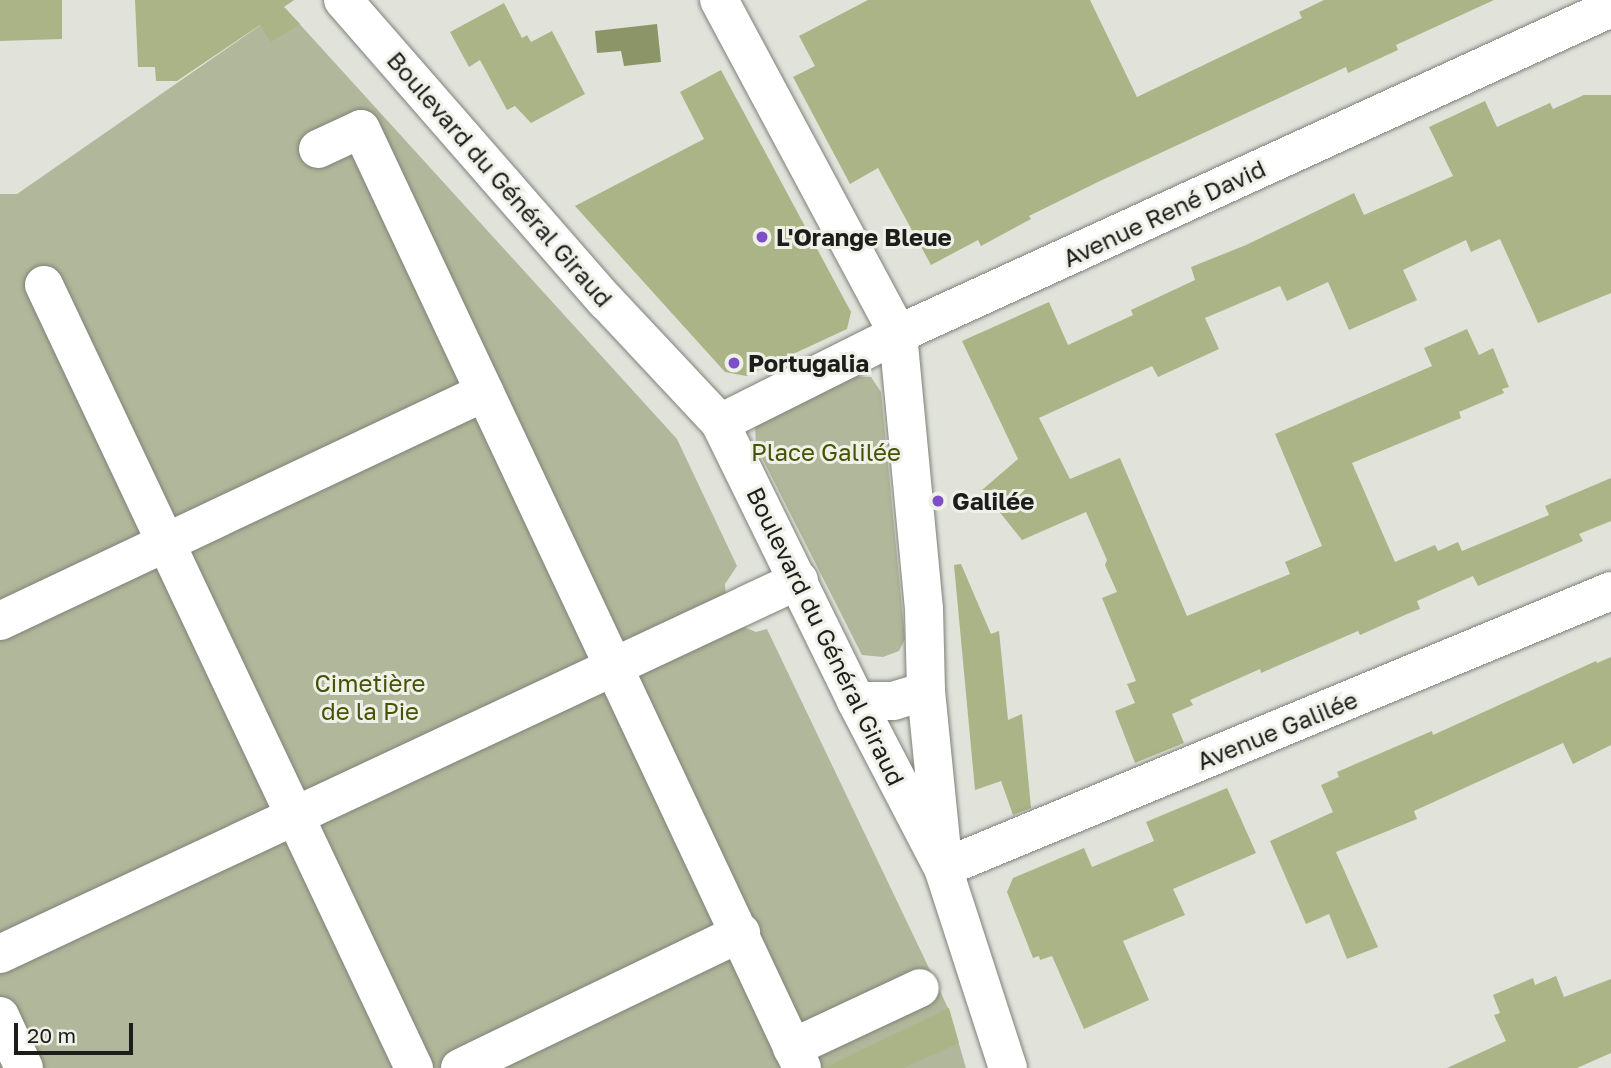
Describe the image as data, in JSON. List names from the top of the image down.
{
  "streets": {
    "street": ["Boulevard du Général Giraud", "Avenue René David", "Avenue Galilée"]
  },
  "crossings": [
    ["Boulevard du Général Giraud", "Avenue René David"],
    ["Boulevard du Général Giraud", "Avenue Galilée"]
  ],
  "parks": ["Place Galilée", "Cimetière de la Pie"],
  "places": ["L'Orange Bleue", "Portugalia", "Galilée"],
  "scale_bar": "20 m"
}
